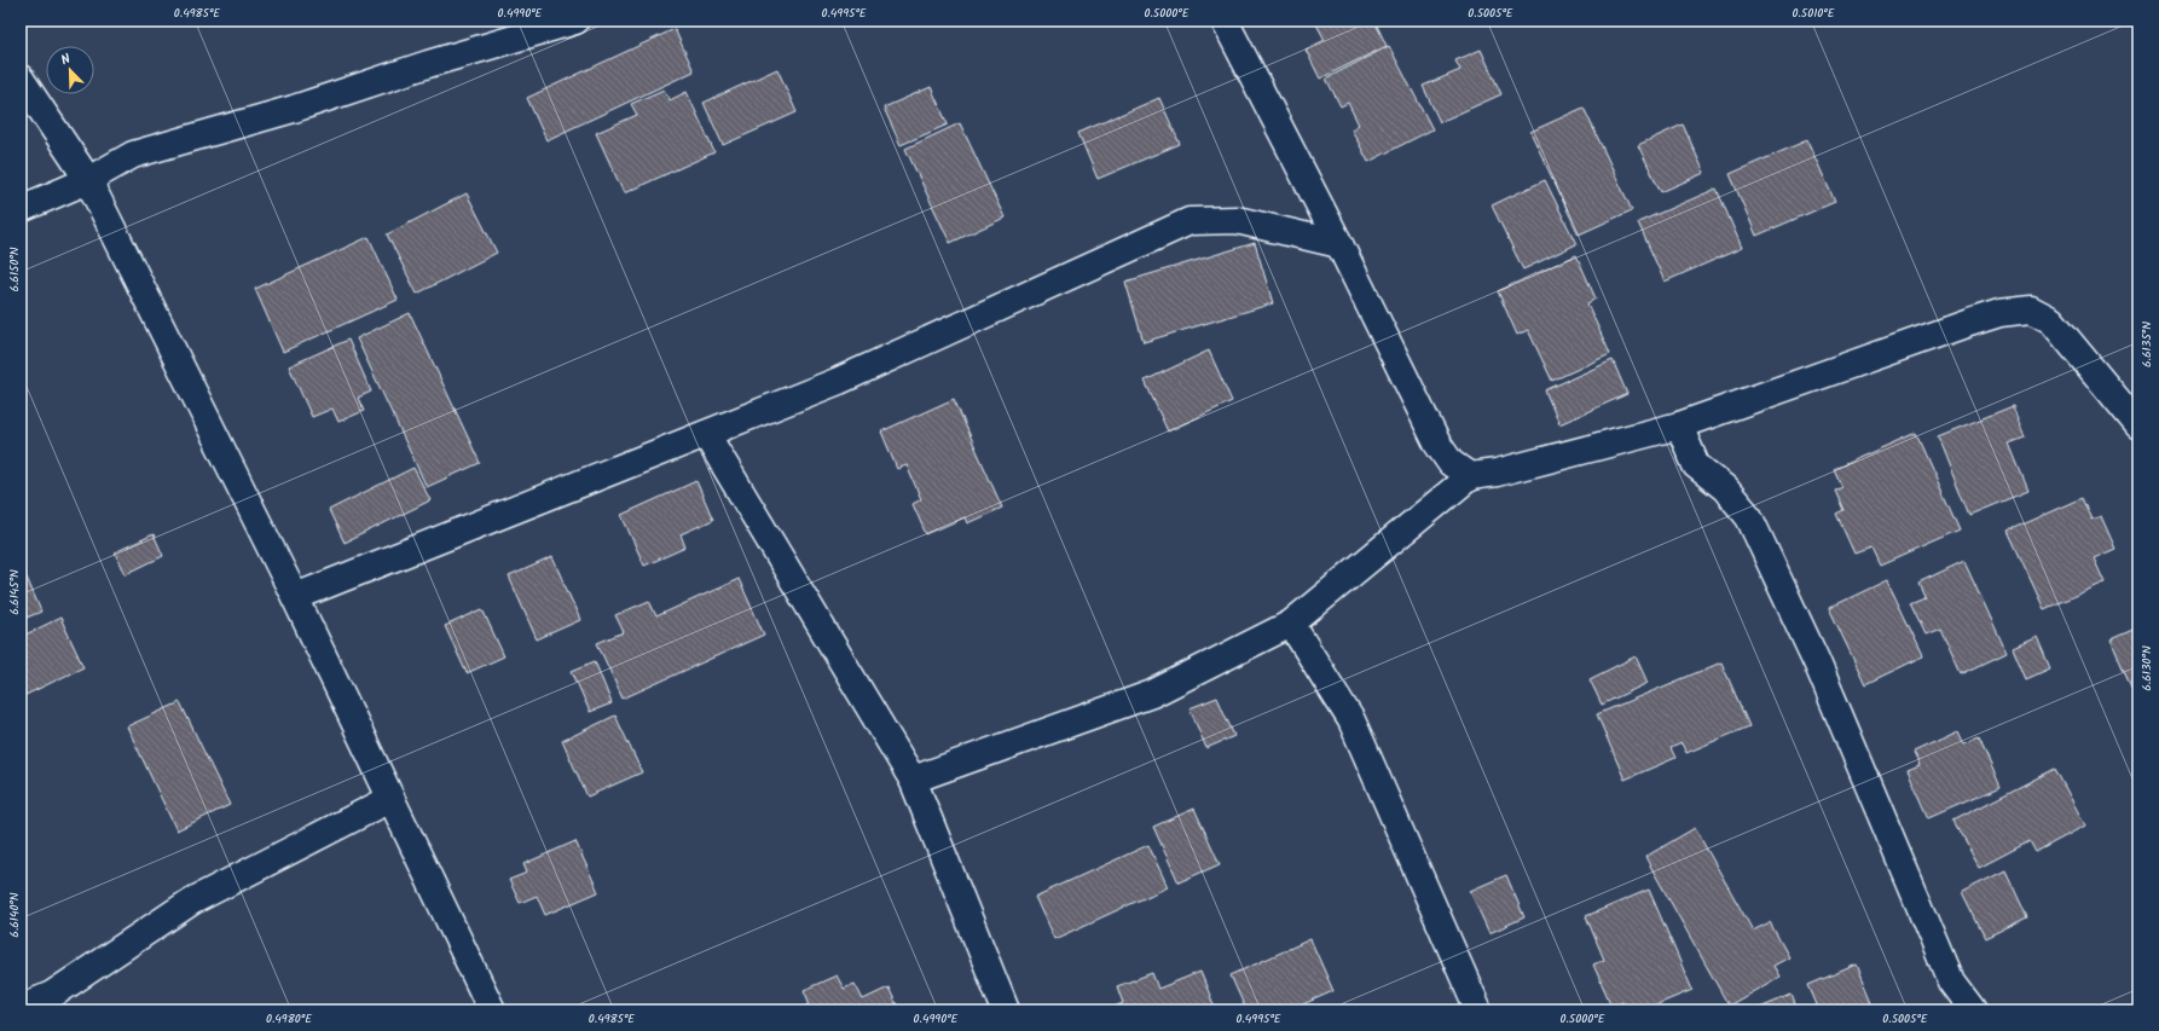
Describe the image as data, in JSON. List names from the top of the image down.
{
  "north": "top left",
  "coordinates": [
    "0.4985°E",
    "0.4990°E",
    "0.4995°E",
    "0.5000°E",
    "0.5005°E",
    "0.5010°E",
    "6.6150°N",
    "6.6135°N",
    "6.6145°N",
    "6.6130°N",
    "6.6140°N",
    "0.4980°E"
  ]
}
